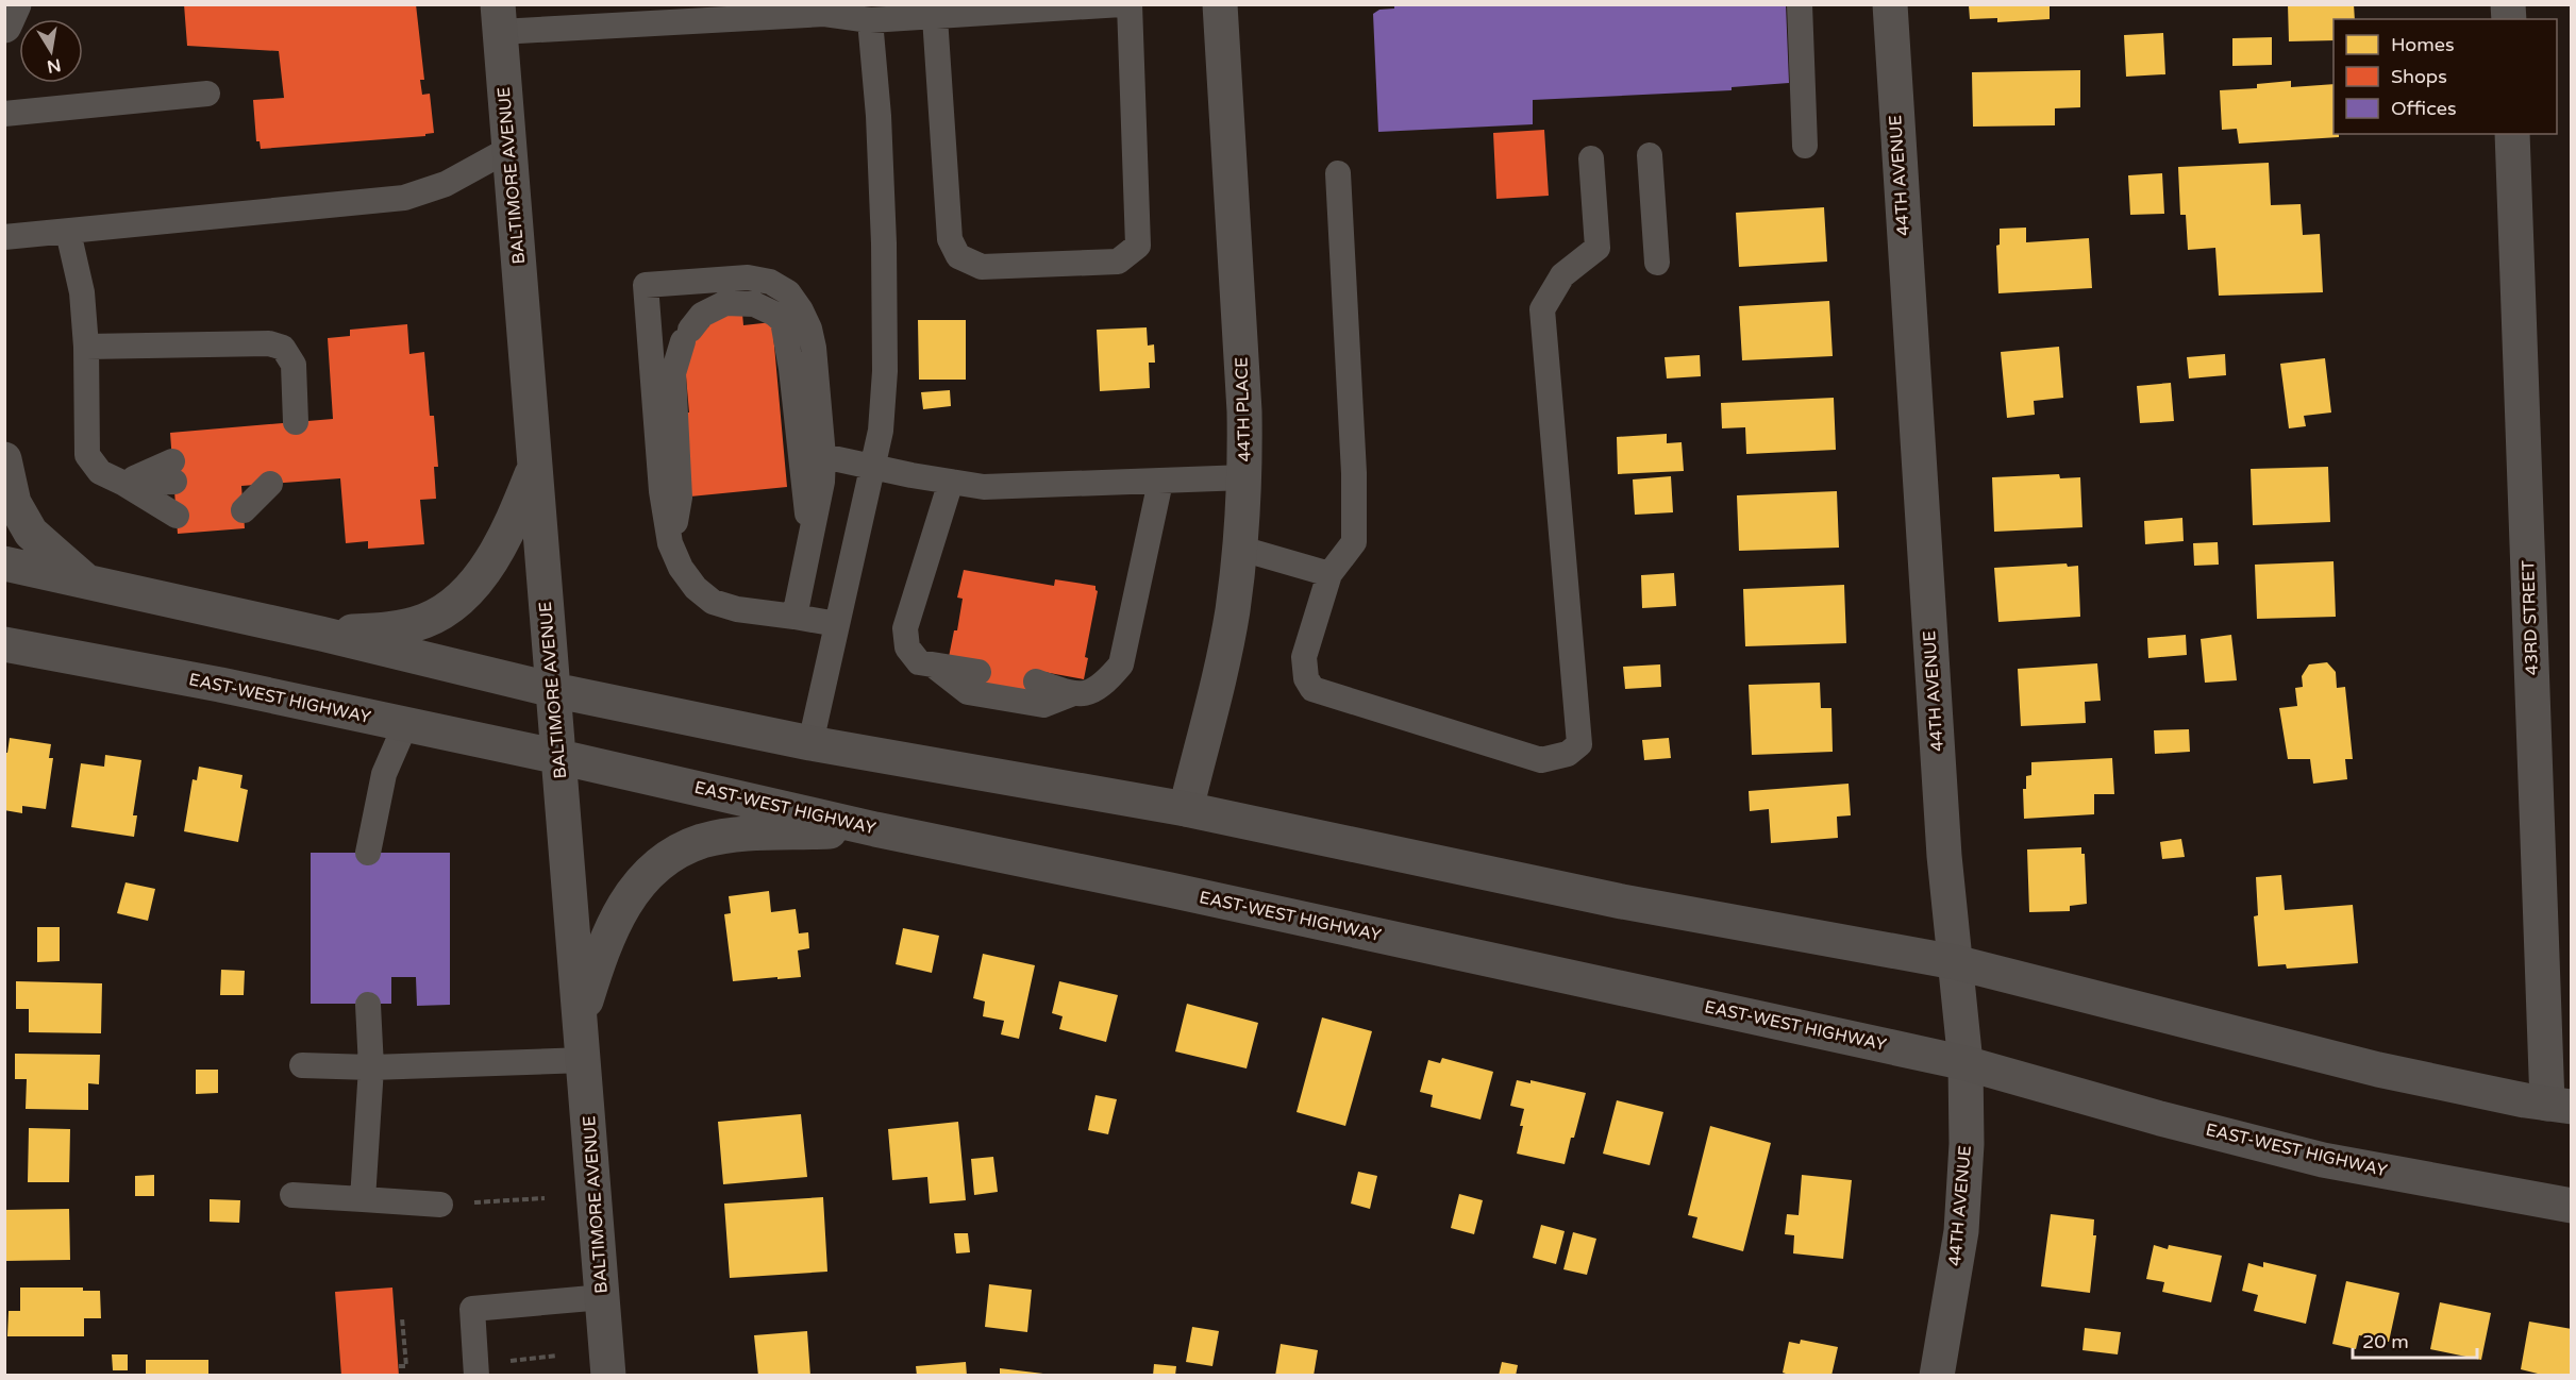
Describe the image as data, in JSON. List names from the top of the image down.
{
  "streets": {
    "main road": ["BALTIMORE AVENUE", "EAST-WEST HIGHWAY"],
    "street": ["44TH AVENUE", "44TH PLACE", "43RD STREET"]
  },
  "crossings": [
    ["BALTIMORE AVENUE", "EAST-WEST HIGHWAY"],
    ["44TH AVENUE", "EAST-WEST HIGHWAY"]
  ],
  "legend": ["Homes", "Shops", "Offices"],
  "scale_bar": "20 m",
  "north": "bottom"
}
